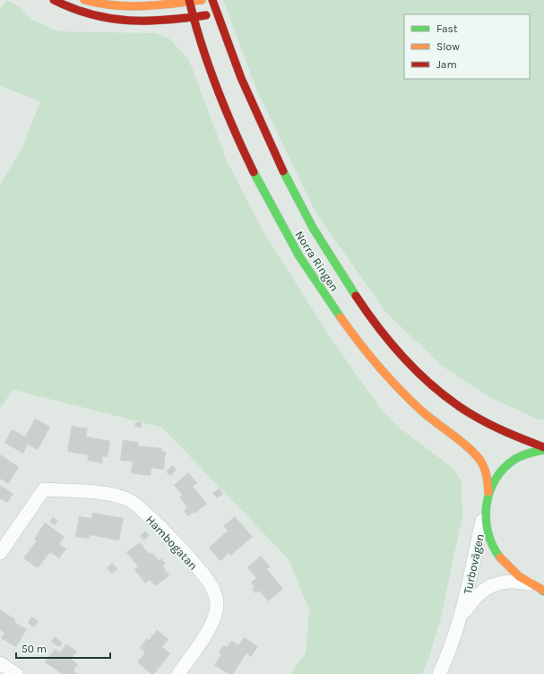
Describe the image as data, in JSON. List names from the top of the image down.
{
  "streets": {
    "main road": ["Norra Ringen"],
    "street": ["Hambogatan", "Turbovägen"]
  },
  "legend": ["Fast", "Slow", "Jam"],
  "scale_bar": "50 m"
}
